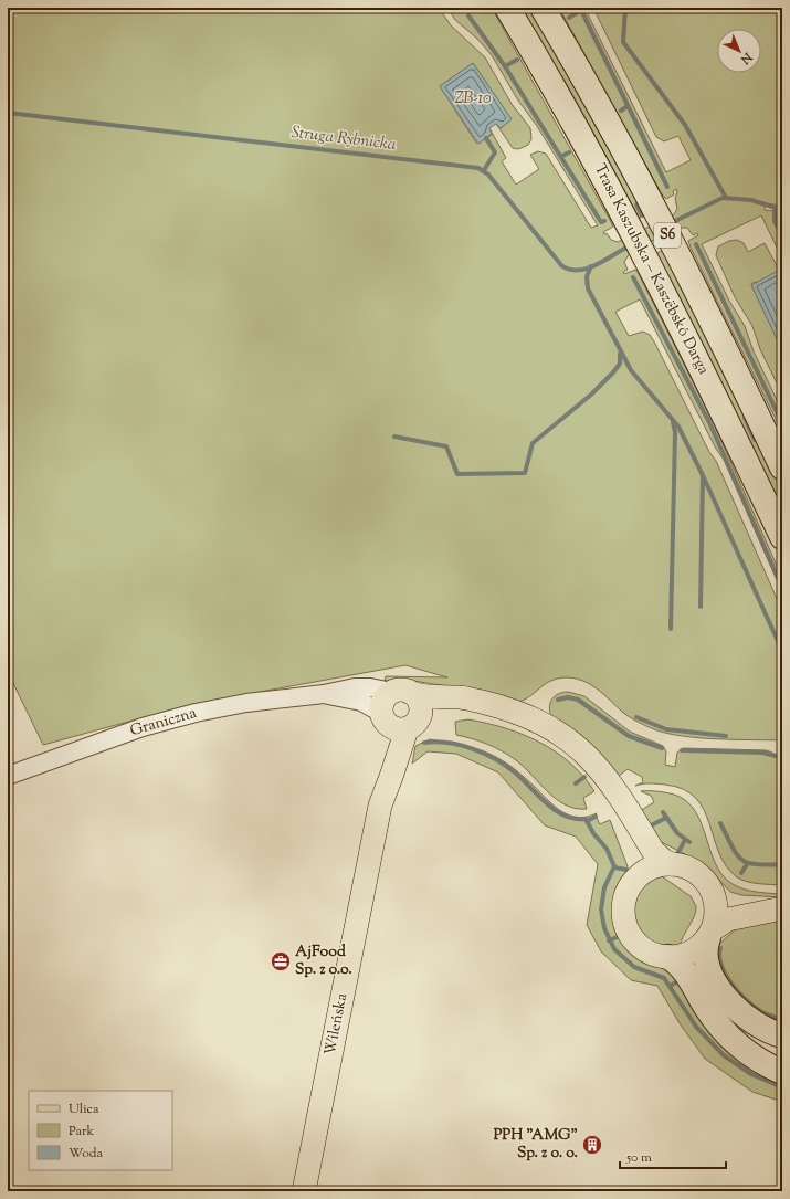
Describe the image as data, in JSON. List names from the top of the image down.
{
  "streets": {
    "highway": ["S6", "Trasa Kaszubska – Kaszëbskô Darga"],
    "main road": ["Graniczna", "Wileńska"]
  },
  "crossings": [
    ["Graniczna", "Wileńska"]
  ],
  "water": ["ZB-10", "Struga Rybnicka"],
  "places": {
    "office": ["AjFood Sp. z o.o."],
    "building": ["PPH \"AMG\" Sp. z o. o."]
  },
  "legend": ["Ulica", "Park", "Woda"],
  "scale_bar": "50 m",
  "north": "bottom right"
}
